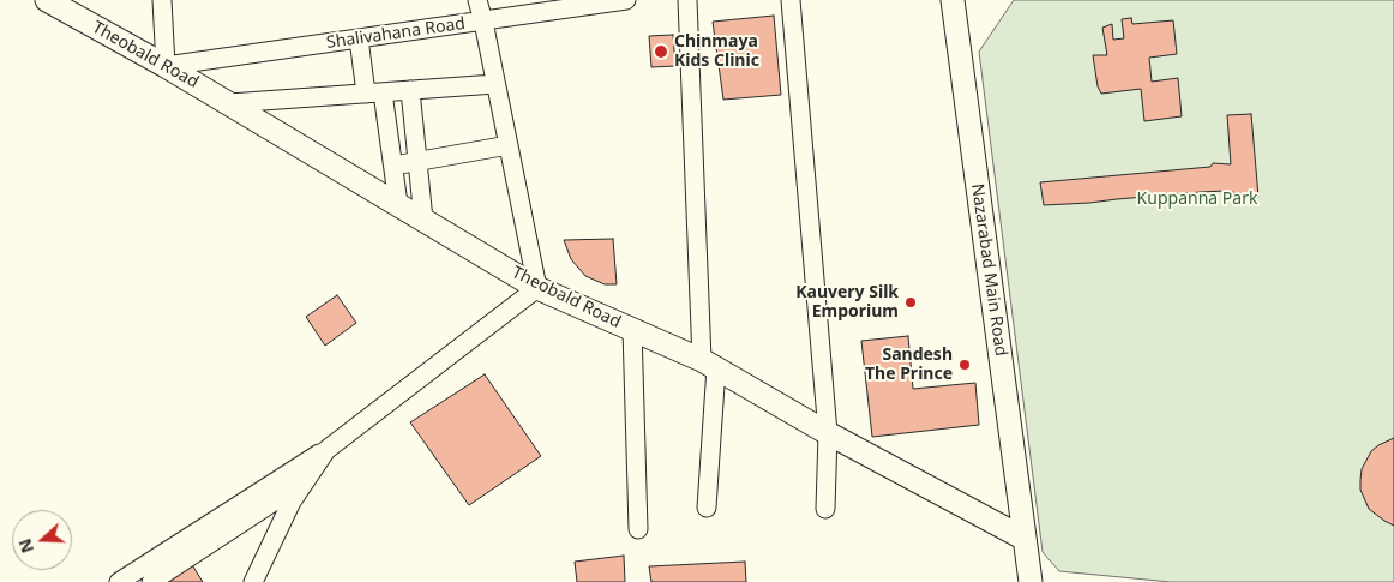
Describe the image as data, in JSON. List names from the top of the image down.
{
  "streets": {
    "main road": ["Theobald Road", "Nazarabad Main Road"],
    "street": ["Shalivahana Road"]
  },
  "crossings": [
    ["Shalivahana Road", "Theobald Road"],
    ["Theobald Road", "Nazarabad Main Road"]
  ],
  "parks": ["Kuppanna Park"],
  "places": ["Chinmaya Kids Clinic", "Kauvery Silk Emporium", "Sandesh The Prince"],
  "north": "left"
}
